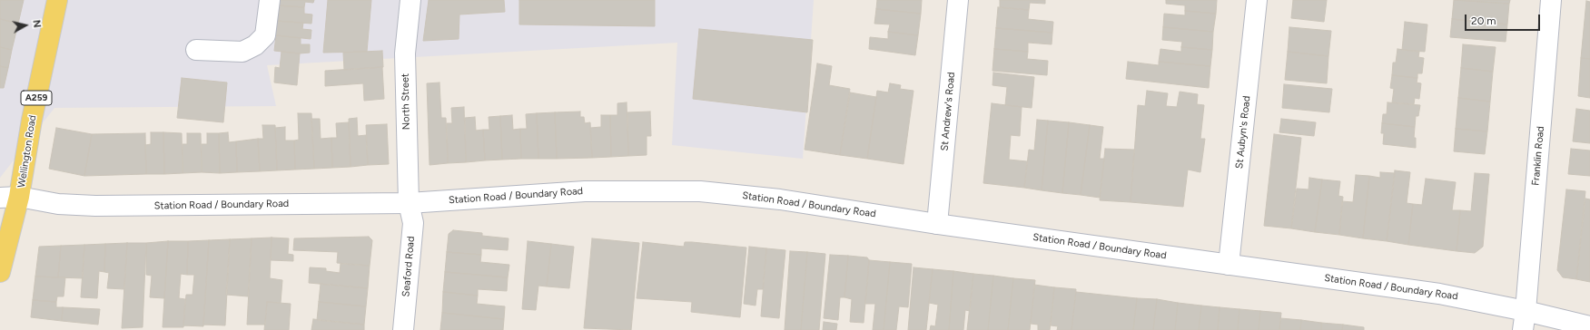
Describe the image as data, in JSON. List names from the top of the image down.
{
  "streets": {
    "main road": [
      "A259",
      "North Street",
      "St Andrew's Road",
      "St Aubyn's Road",
      "Wellington Road",
      "Franklin Road",
      "Station Road / Boundary Road",
      "Seaford Road"
    ]
  },
  "crossings": [
    ["A259", "Wellington Road"],
    ["A259", "Station Road / Boundary Road"],
    ["North Street", "Station Road / Boundary Road"],
    ["North Street", "Seaford Road"],
    ["St Andrew's Road", "Station Road / Boundary Road"],
    ["St Aubyn's Road", "Station Road / Boundary Road"],
    ["Wellington Road", "Station Road / Boundary Road"],
    ["Franklin Road", "Station Road / Boundary Road"],
    ["Station Road / Boundary Road", "Seaford Road"]
  ],
  "scale_bar": "20 m",
  "north": "right"
}
